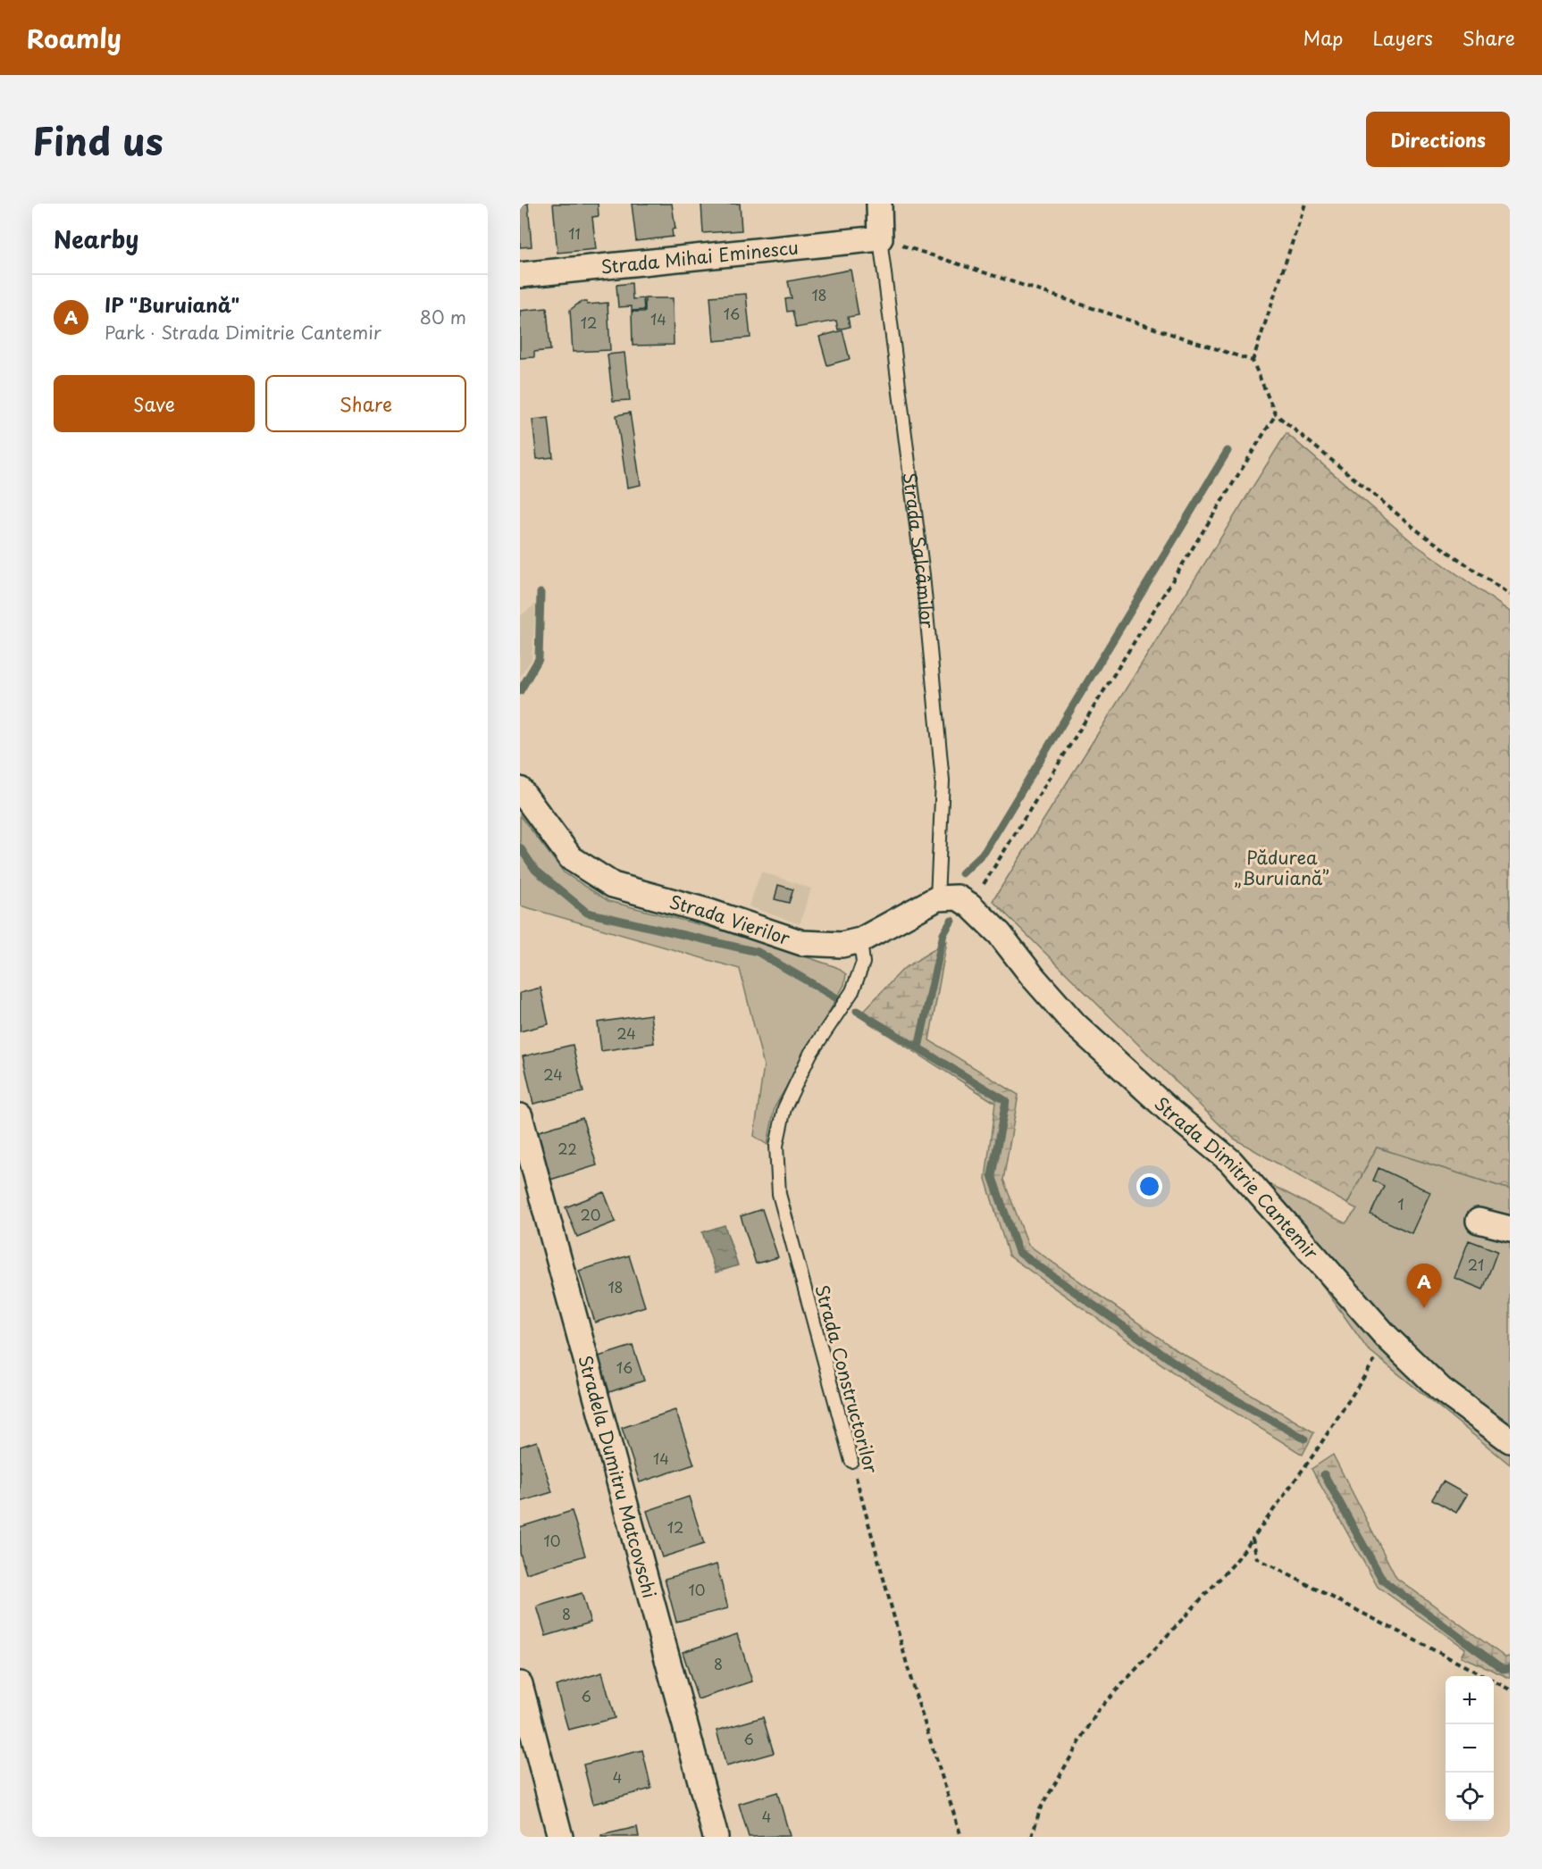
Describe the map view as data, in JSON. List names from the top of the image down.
{
  "streets": {
    "street": [
      "Strada Mihai Eminescu",
      "Strada Salcâmilor",
      "Strada Vierilor",
      "Strada Dimitrie Cantemir",
      "Stradela Dumitru Matcovschi"
    ],
    "lane": ["Strada Constructorilor"]
  },
  "crossings": [
    ["Strada Mihai Eminescu", "Strada Salcâmilor"],
    ["Strada Salcâmilor", "Strada Vierilor"],
    ["Strada Vierilor", "Strada Constructorilor"]
  ],
  "parks": ["Pădurea „Buruiană”"],
  "house_numbers": [
    "11",
    "18",
    "16",
    "14",
    "12",
    "24",
    "24",
    "22",
    "1",
    "20",
    "21",
    "18",
    "16",
    "14",
    "12",
    "10",
    "10",
    "8",
    "8",
    "6",
    "6",
    "4",
    "4"
  ],
  "page": {
    "header": "Roamly",
    "nav": ["Map", "Layers", "Share"],
    "title": "Find us",
    "buttons": [
      "Directions",
      ["Save", "Share"]
    ],
    "heading": "Nearby",
    "list": [
      {
        "mark": "A",
        "name": "IP \"Buruiană\"",
        "note": "Park · Strada Dimitrie Cantemir",
        "value": "80 m"
      }
    ],
    "pins": "A",
    "map_buttons": ["+", "−"]
  }
}
